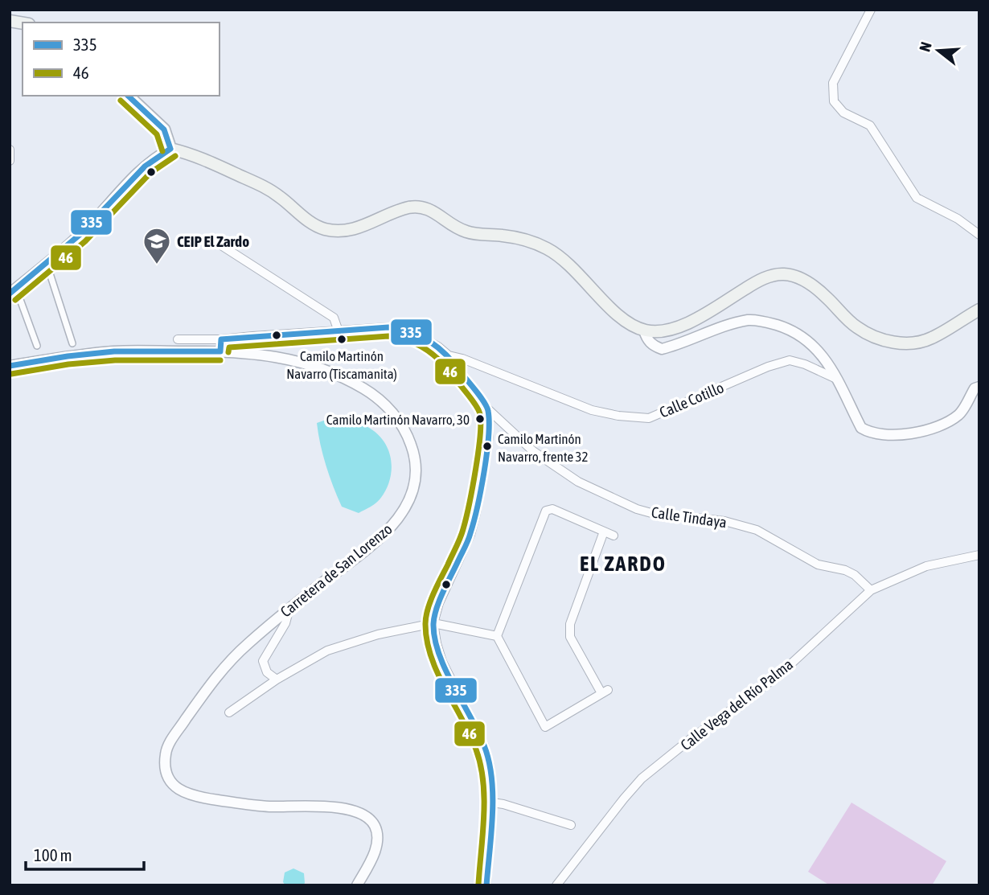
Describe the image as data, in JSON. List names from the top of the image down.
{
  "streets": {
    "street": [
      "Calle Cotillo",
      "Calle Tindaya",
      "Carretera de San Lorenzo",
      "Calle Vega del Río Palma"
    ]
  },
  "crossings": [
    ["Calle Cotillo", "Calle Tindaya"],
    ["Calle Tindaya", "Calle Vega del Río Palma"]
  ],
  "districts": ["EL ZARDO"],
  "places": {
    "school or university": ["CEIP El Zardo"],
    "other": ["Camilo Martinón Navarro (Tiscamanita)", "Camilo Martinón Navarro, 30", "Camilo Martinón Navarro, frente 32"]
  },
  "lines": ["transit line 335", "transit line 46"],
  "legend": ["335", "46"],
  "scale_bar": "100 m",
  "north": "left"
}
